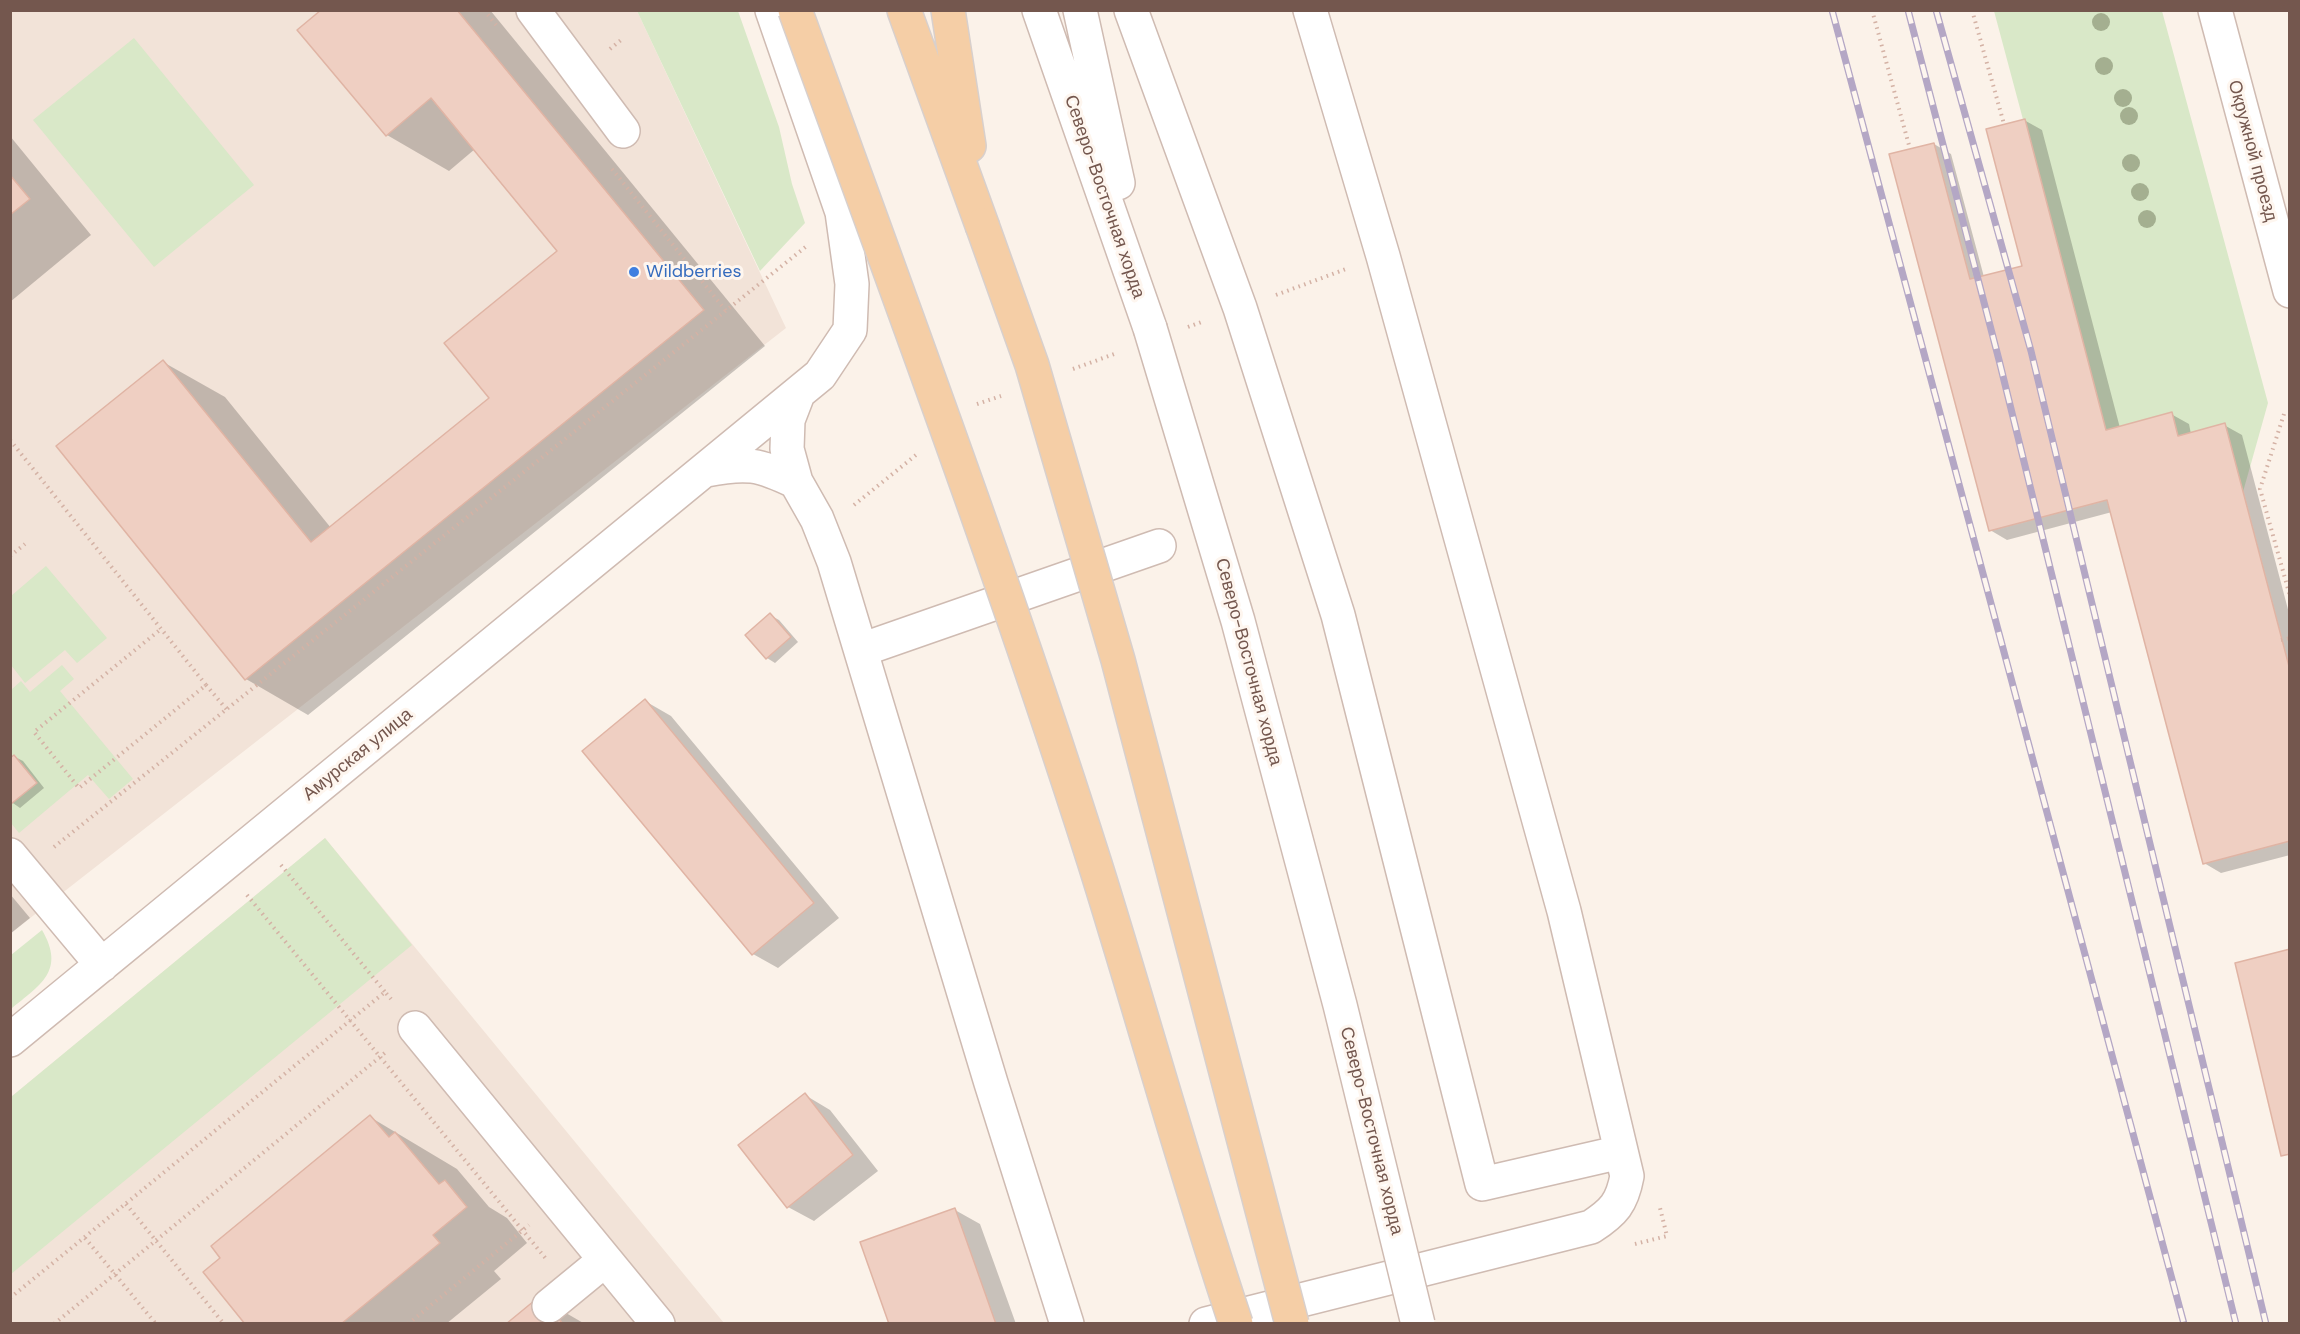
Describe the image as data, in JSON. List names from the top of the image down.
{
  "streets": {
    "street": ["Окружной проезд", "Северо-Восточная хорда", "Амурская улица"]
  },
  "places": ["Wildberries"]
}
